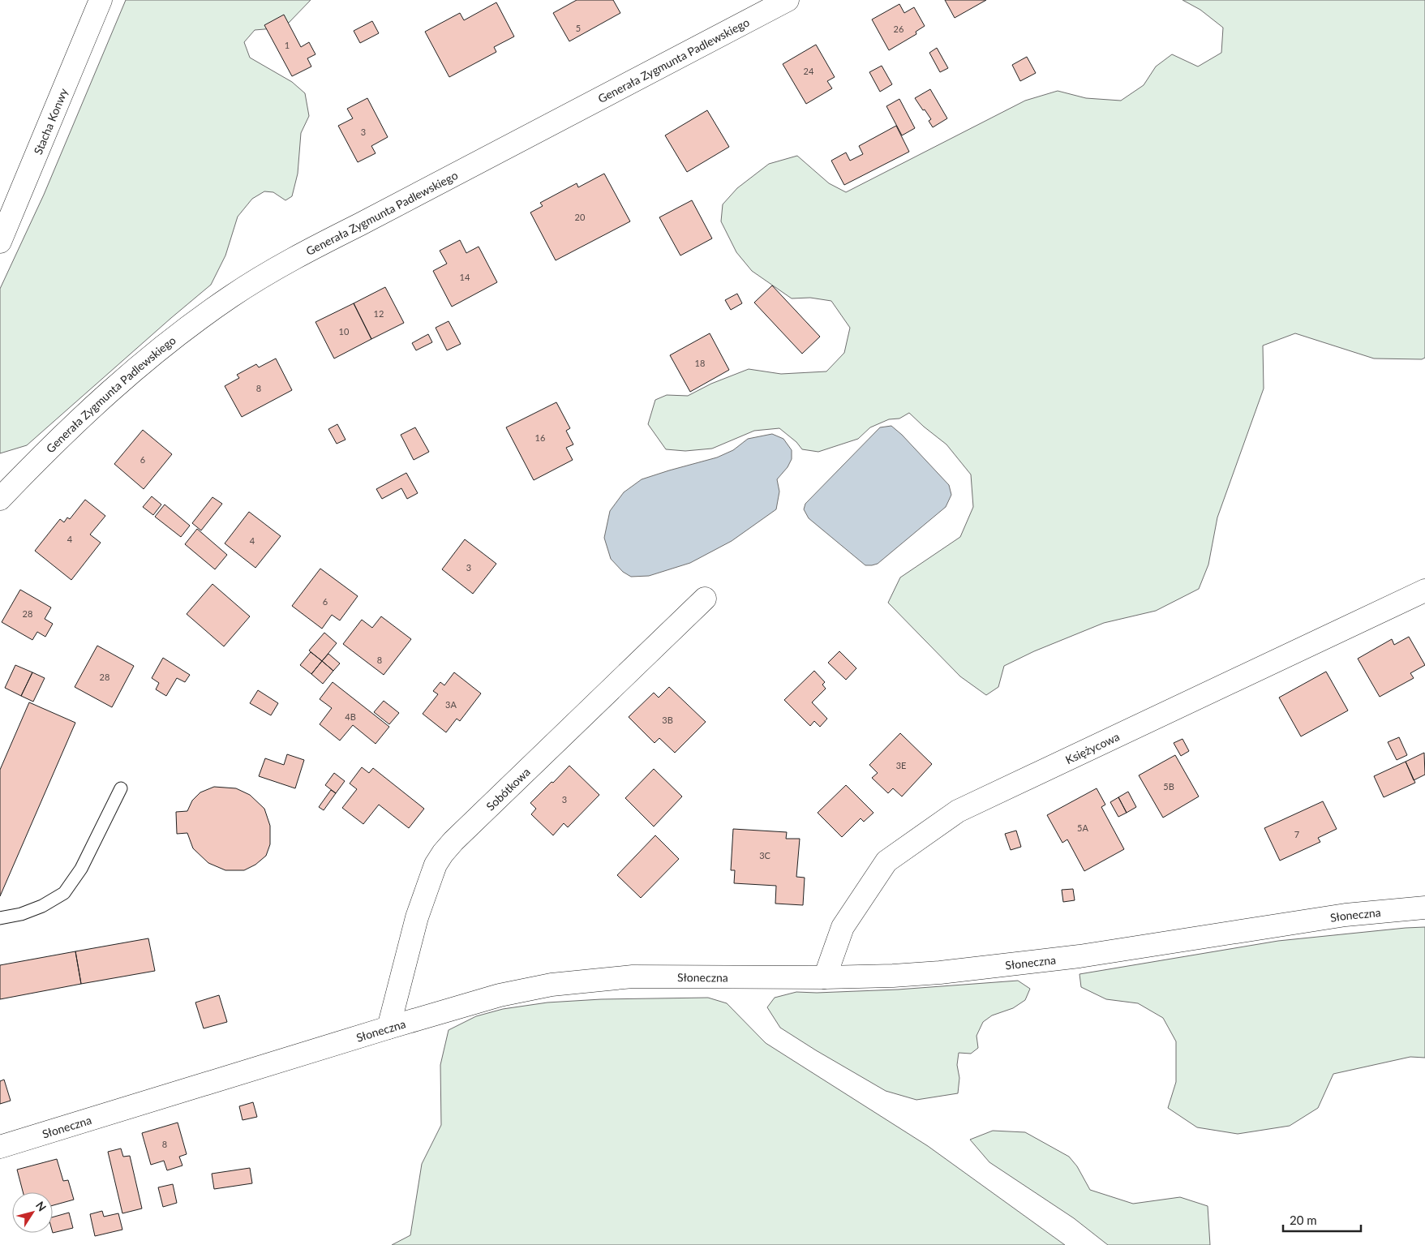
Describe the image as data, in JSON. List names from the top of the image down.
{
  "streets": {
    "street": [
      "Generała Zygmunta Padlewskiego",
      "Stacha Konwy",
      "Księżycowa",
      "Sobótkowa",
      "Słoneczna"
    ]
  },
  "crossings": [
    ["Księżycowa", "Słoneczna"],
    ["Sobótkowa", "Słoneczna"]
  ],
  "house_numbers": [
    "5",
    "26",
    "1",
    "24",
    "3",
    "20",
    "14",
    "12",
    "10",
    "18",
    "8",
    "16",
    "6",
    "4",
    "4",
    "3",
    "6",
    "28",
    "8",
    "28",
    "3A",
    "4B",
    "3B",
    "3E",
    "5B",
    "3",
    "5A",
    "7",
    "3C",
    "8"
  ],
  "scale_bar": "20 m",
  "north": "top right"
}
